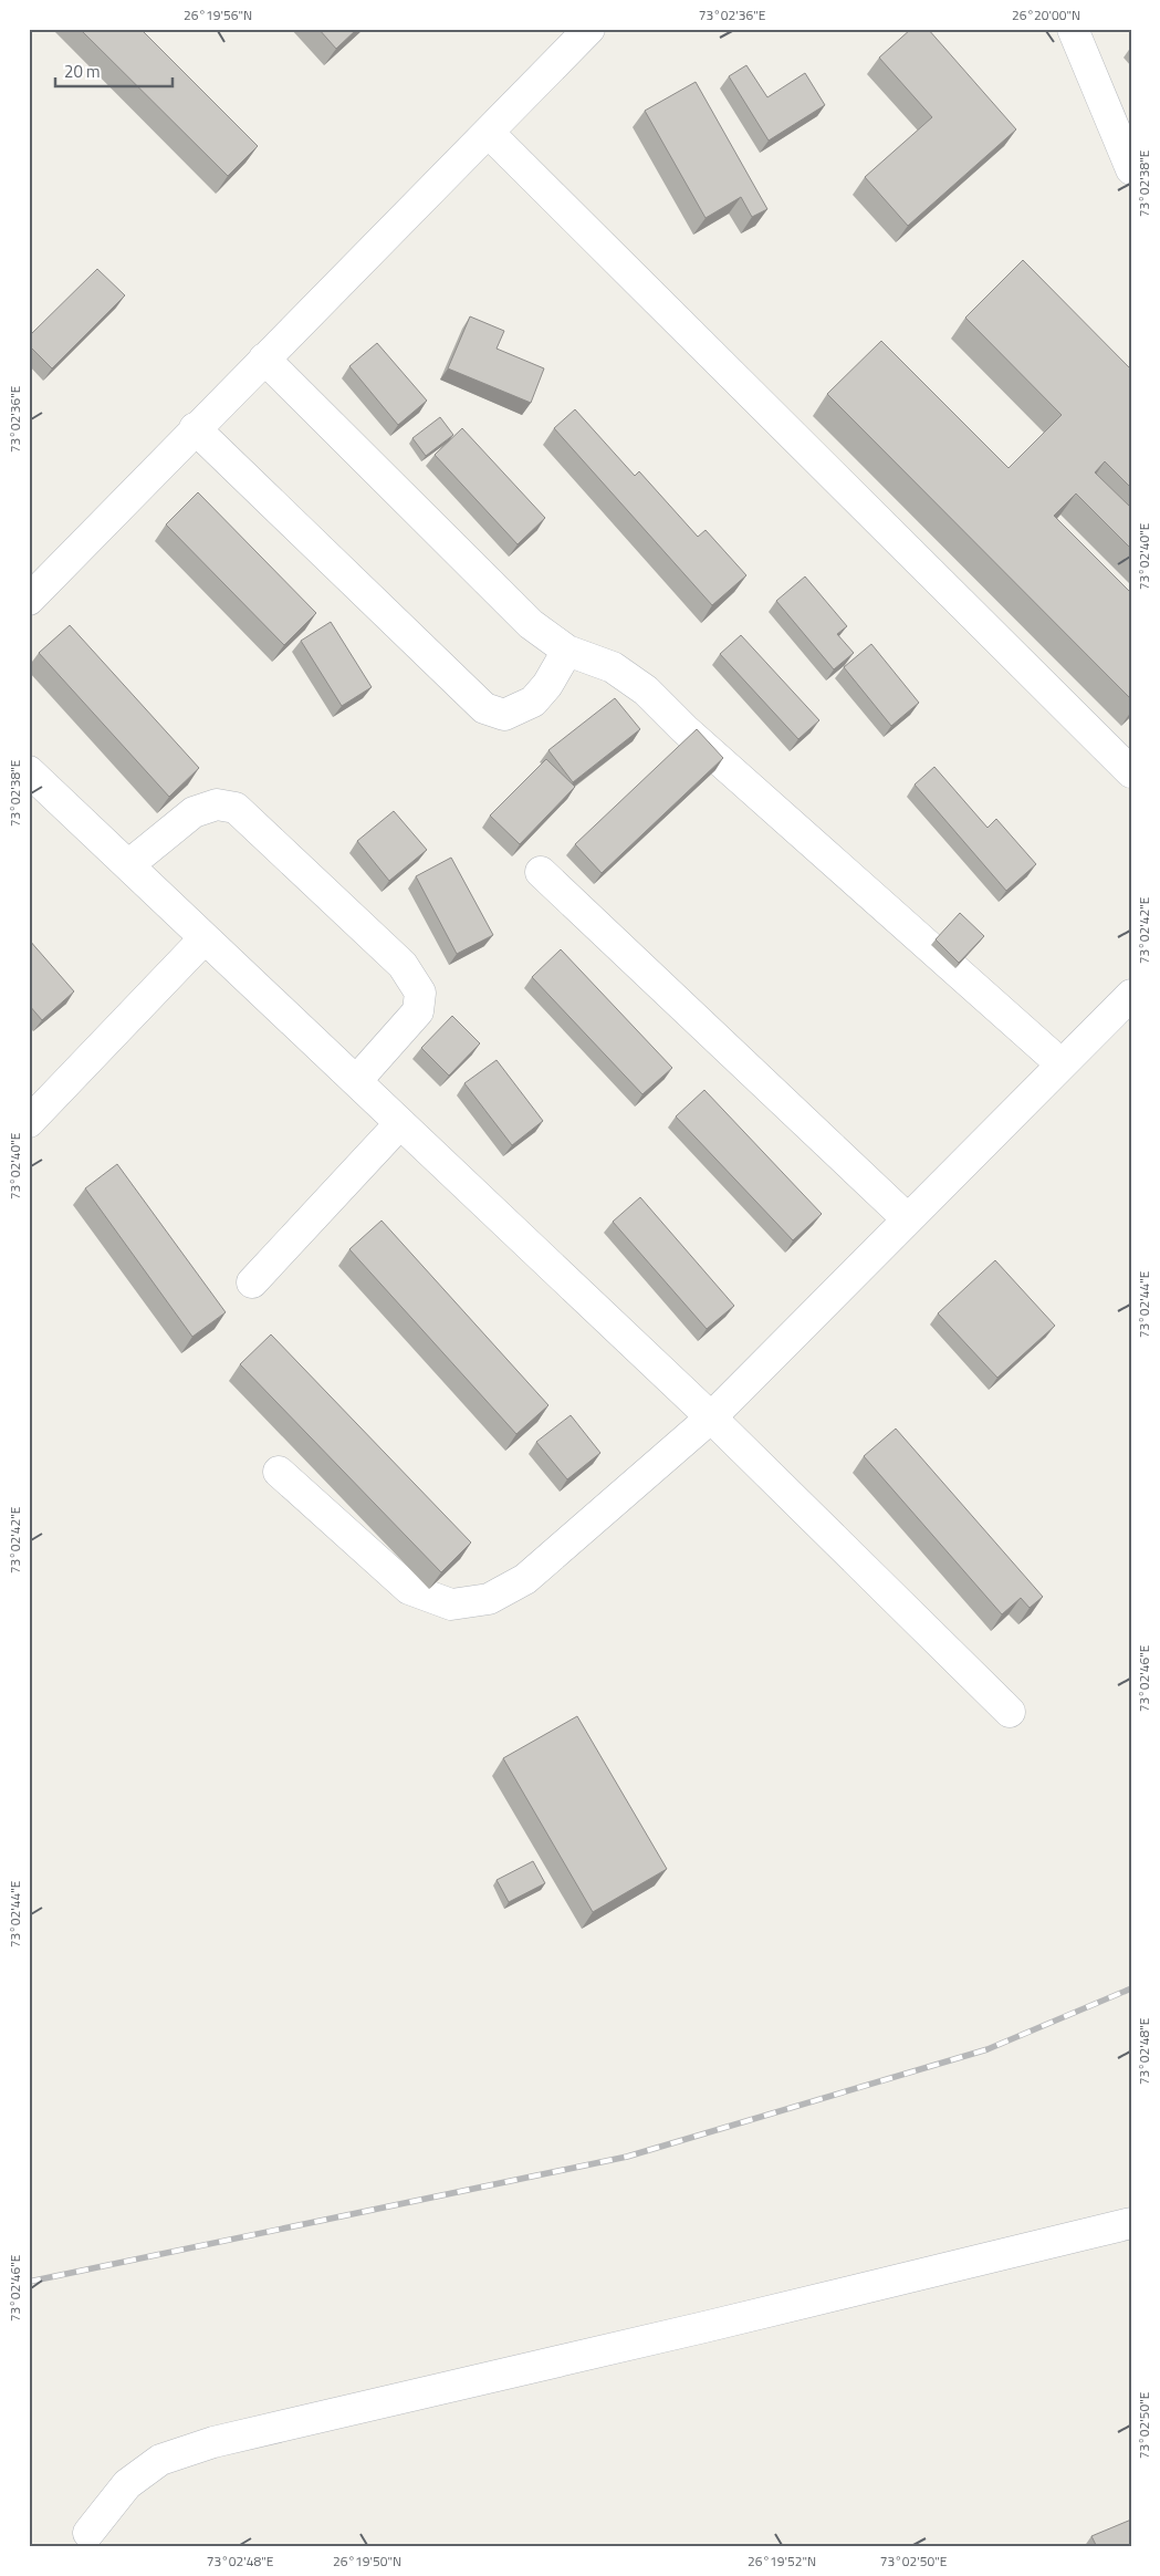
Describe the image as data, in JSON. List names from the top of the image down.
{
  "scale_bar": "20 m",
  "coordinates": [
    "26°19'56\"N",
    "73°02'36\"E",
    "26°20'00\"N",
    "73°02'38\"E",
    "73°02'40\"E",
    "73°02'42\"E",
    "73°02'44\"E",
    "73°02'46\"E",
    "73°02'48\"E",
    "73°02'50\"E",
    "26°19'50\"N",
    "26°19'52\"N"
  ]
}
